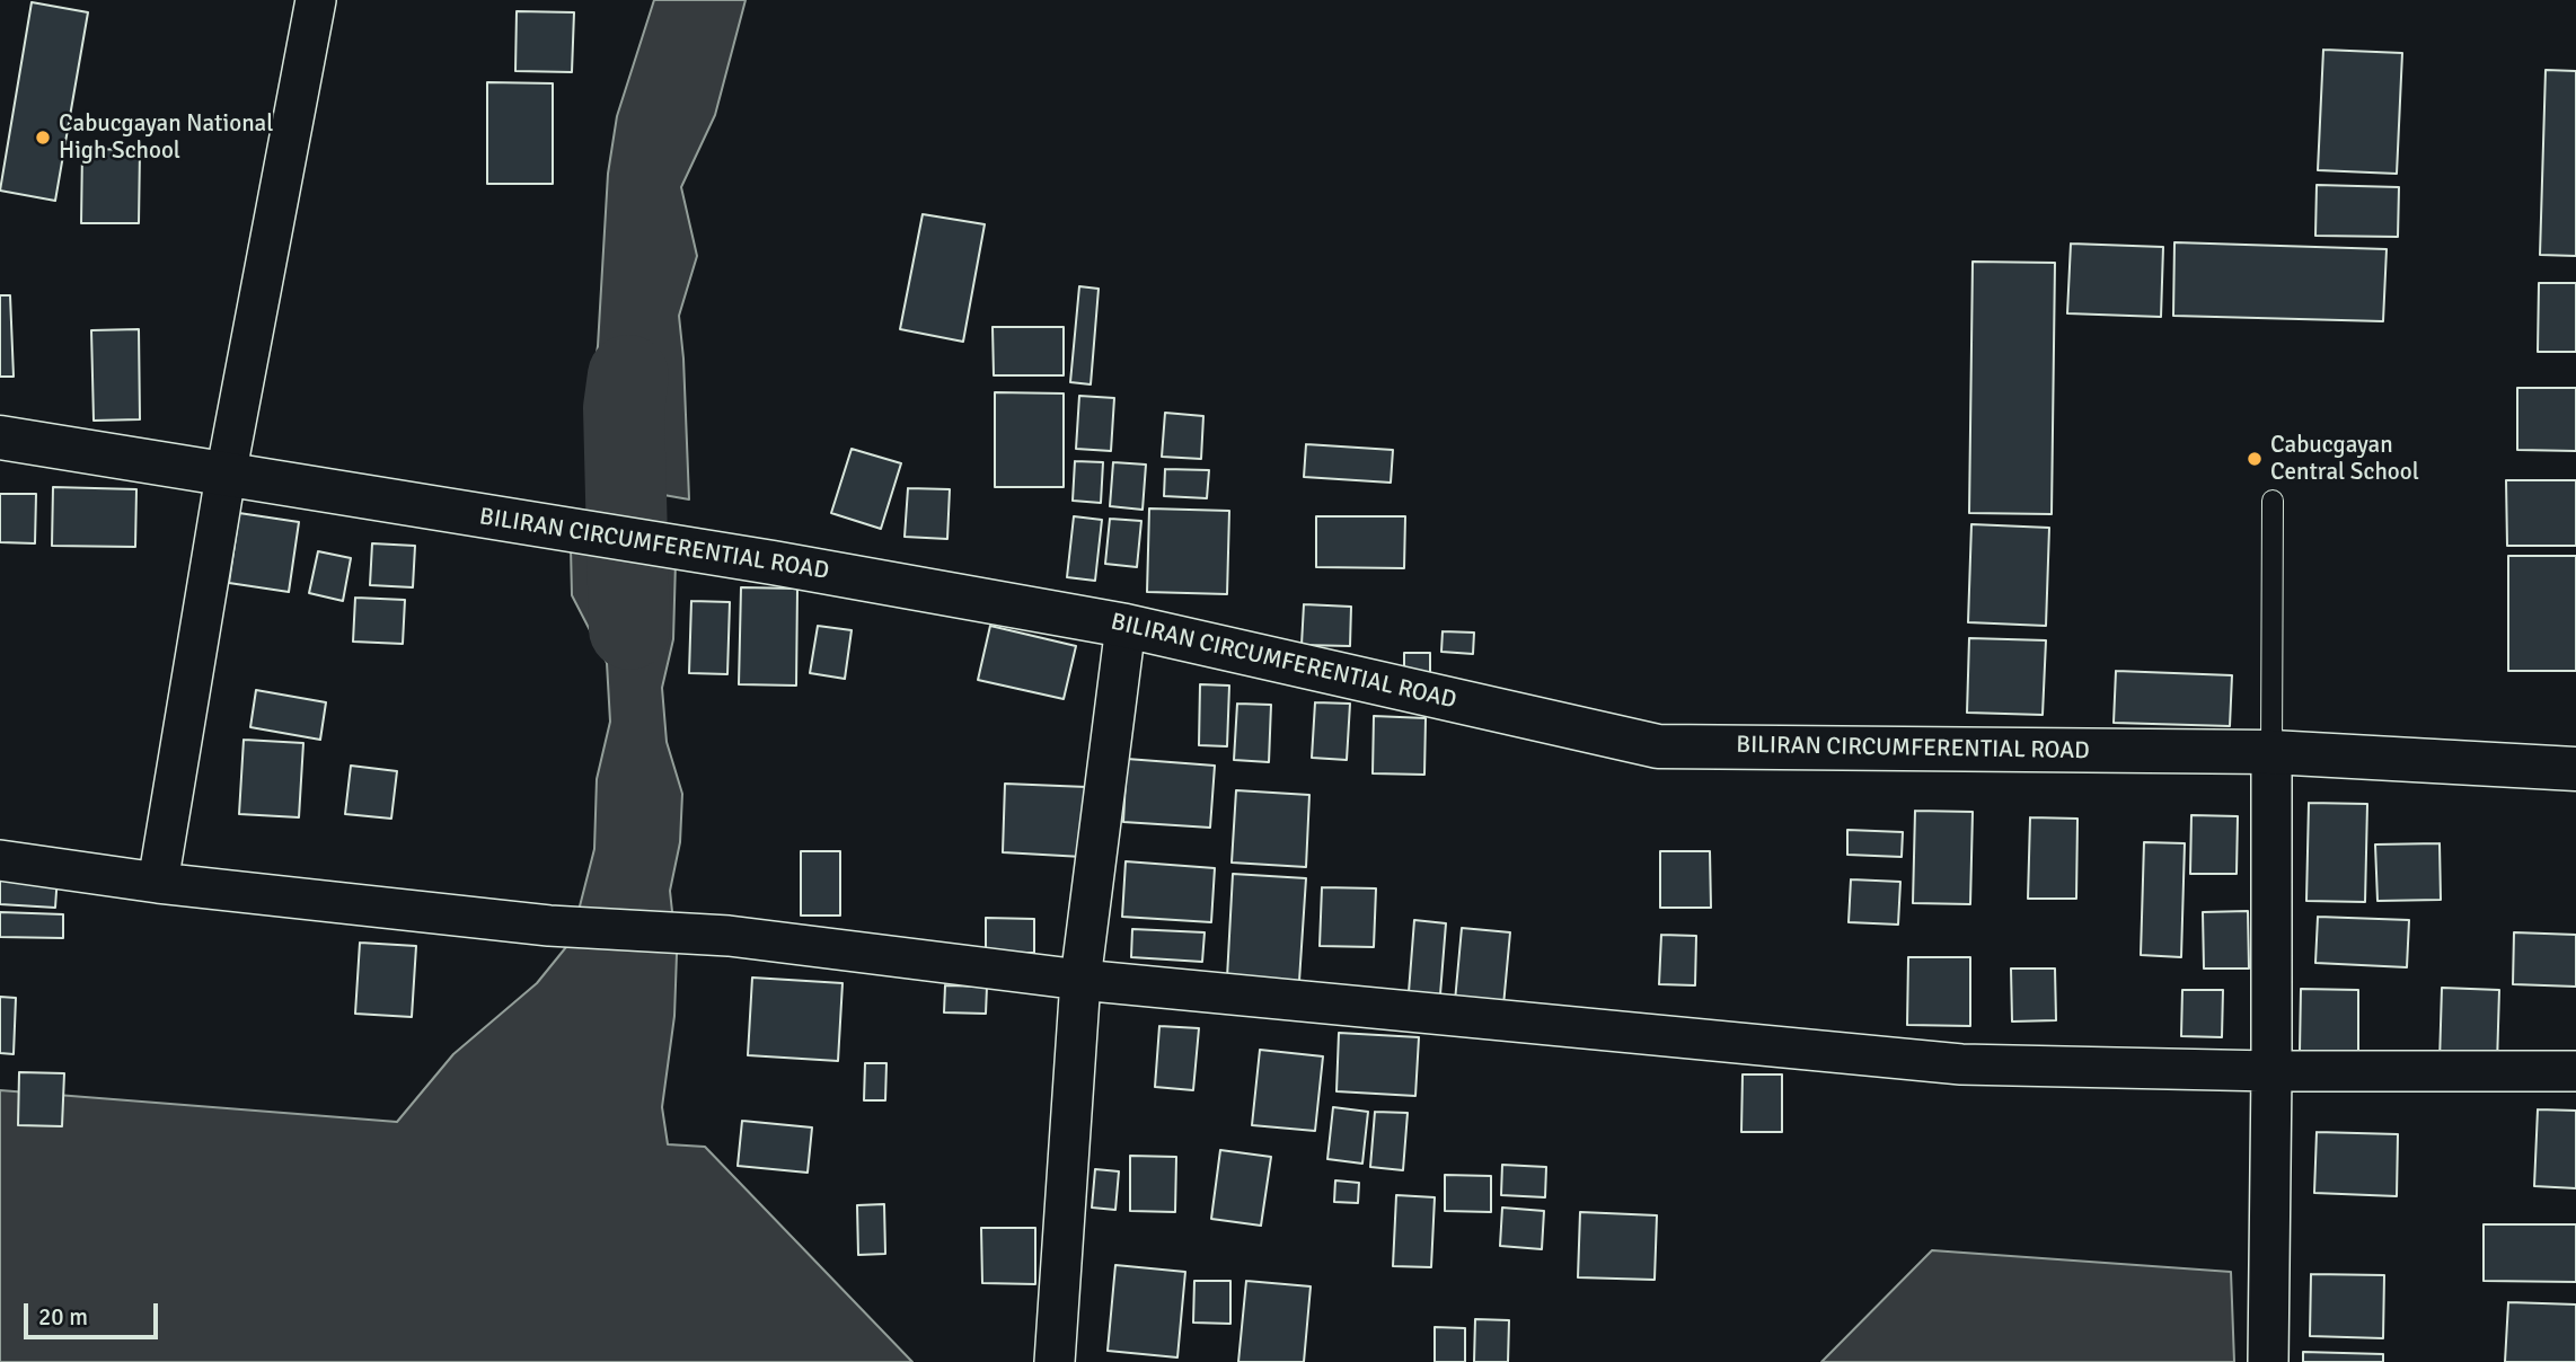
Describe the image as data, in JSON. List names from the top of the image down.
{
  "streets": {
    "main road": ["BILIRAN CIRCUMFERENTIAL ROAD"]
  },
  "places": ["Cabucgayan National High School", "Cabucgayan Central School"],
  "scale_bar": "20 m"
}
